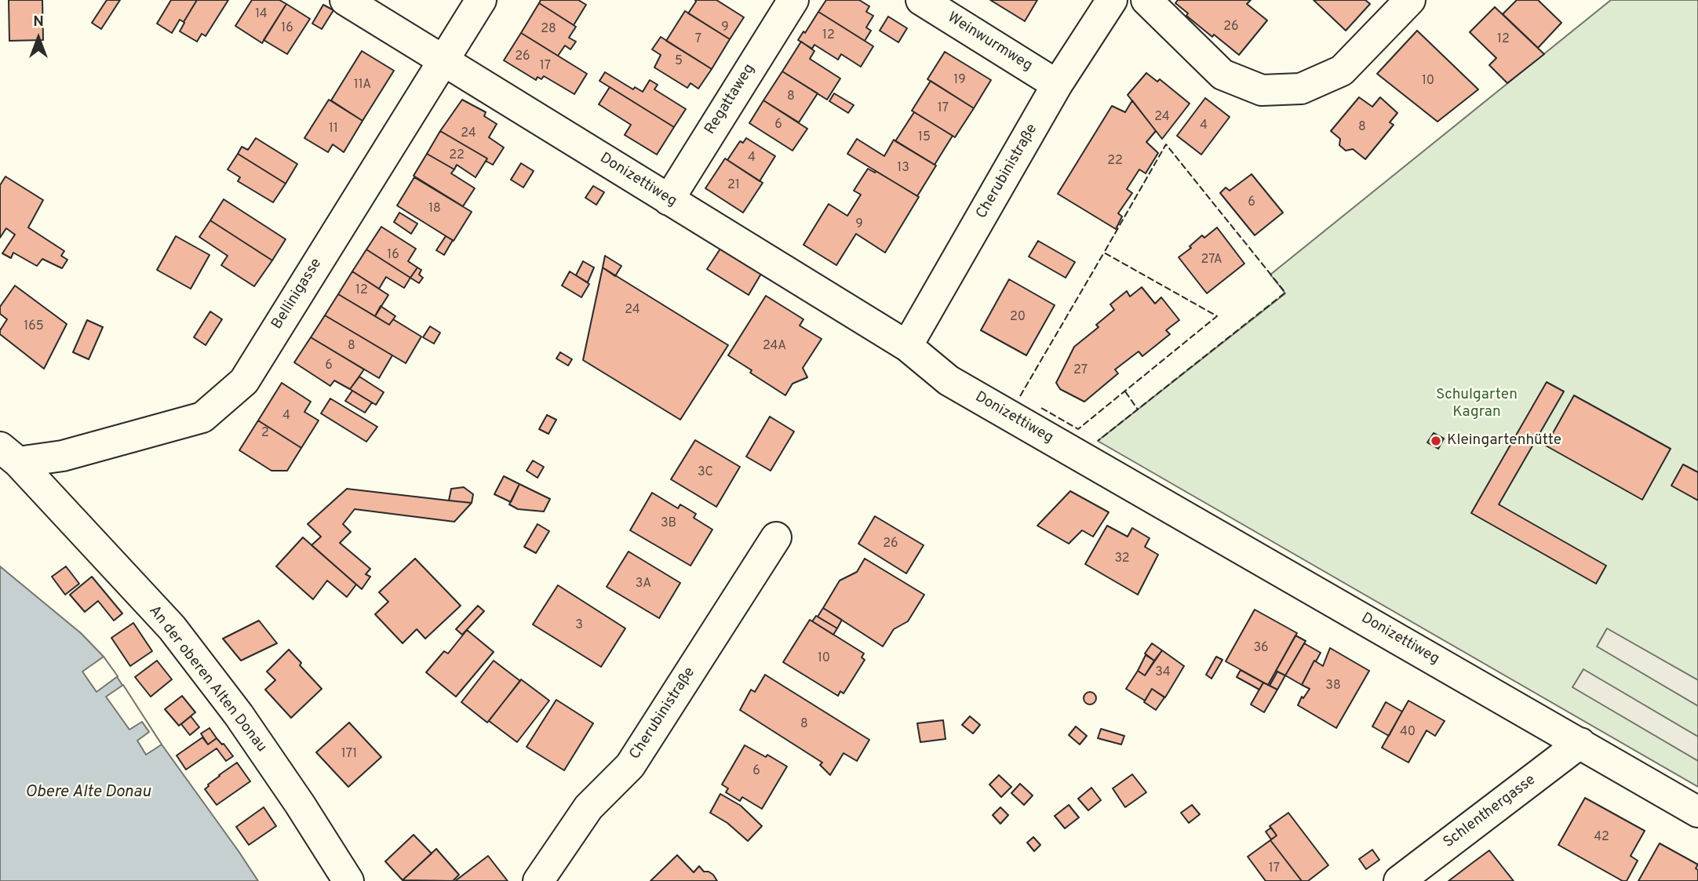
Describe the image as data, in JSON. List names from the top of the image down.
{
  "streets": {
    "street": [
      "Weinwurmweg",
      "Regattaweg",
      "Cherubinistraße",
      "Donizettiweg",
      "Bellinigasse",
      "An der oberen Alten Donau",
      "Schlenthergasse"
    ]
  },
  "crossings": [
    ["Weinwurmweg", "Cherubinistraße"],
    ["Regattaweg", "Donizettiweg"],
    ["Cherubinistraße", "Donizettiweg"],
    ["Donizettiweg", "Bellinigasse"],
    ["Donizettiweg", "Schlenthergasse"],
    ["Bellinigasse", "An der oberen Alten Donau"]
  ],
  "water": ["Obere Alte Donau"],
  "parks": ["Schulgarten Kagran"],
  "places": ["Kleingartenhütte"],
  "house_numbers": [
    "14",
    "26",
    "9",
    "16",
    "28",
    "12",
    "7",
    "12",
    "26",
    "5",
    "17",
    "19",
    "10",
    "11A",
    "8",
    "17",
    "24",
    "6",
    "4",
    "8",
    "11",
    "24",
    "15",
    "22",
    "4",
    "22",
    "13",
    "21",
    "6",
    "18",
    "9",
    "16",
    "27A",
    "12",
    "24",
    "20",
    "165",
    "8",
    "24A",
    "6",
    "27",
    "4",
    "2",
    "3C",
    "3B",
    "26",
    "32",
    "3A",
    "3",
    "36",
    "10",
    "34",
    "38",
    "8",
    "40",
    "171",
    "6",
    "42",
    "17"
  ],
  "north": "top"
}
